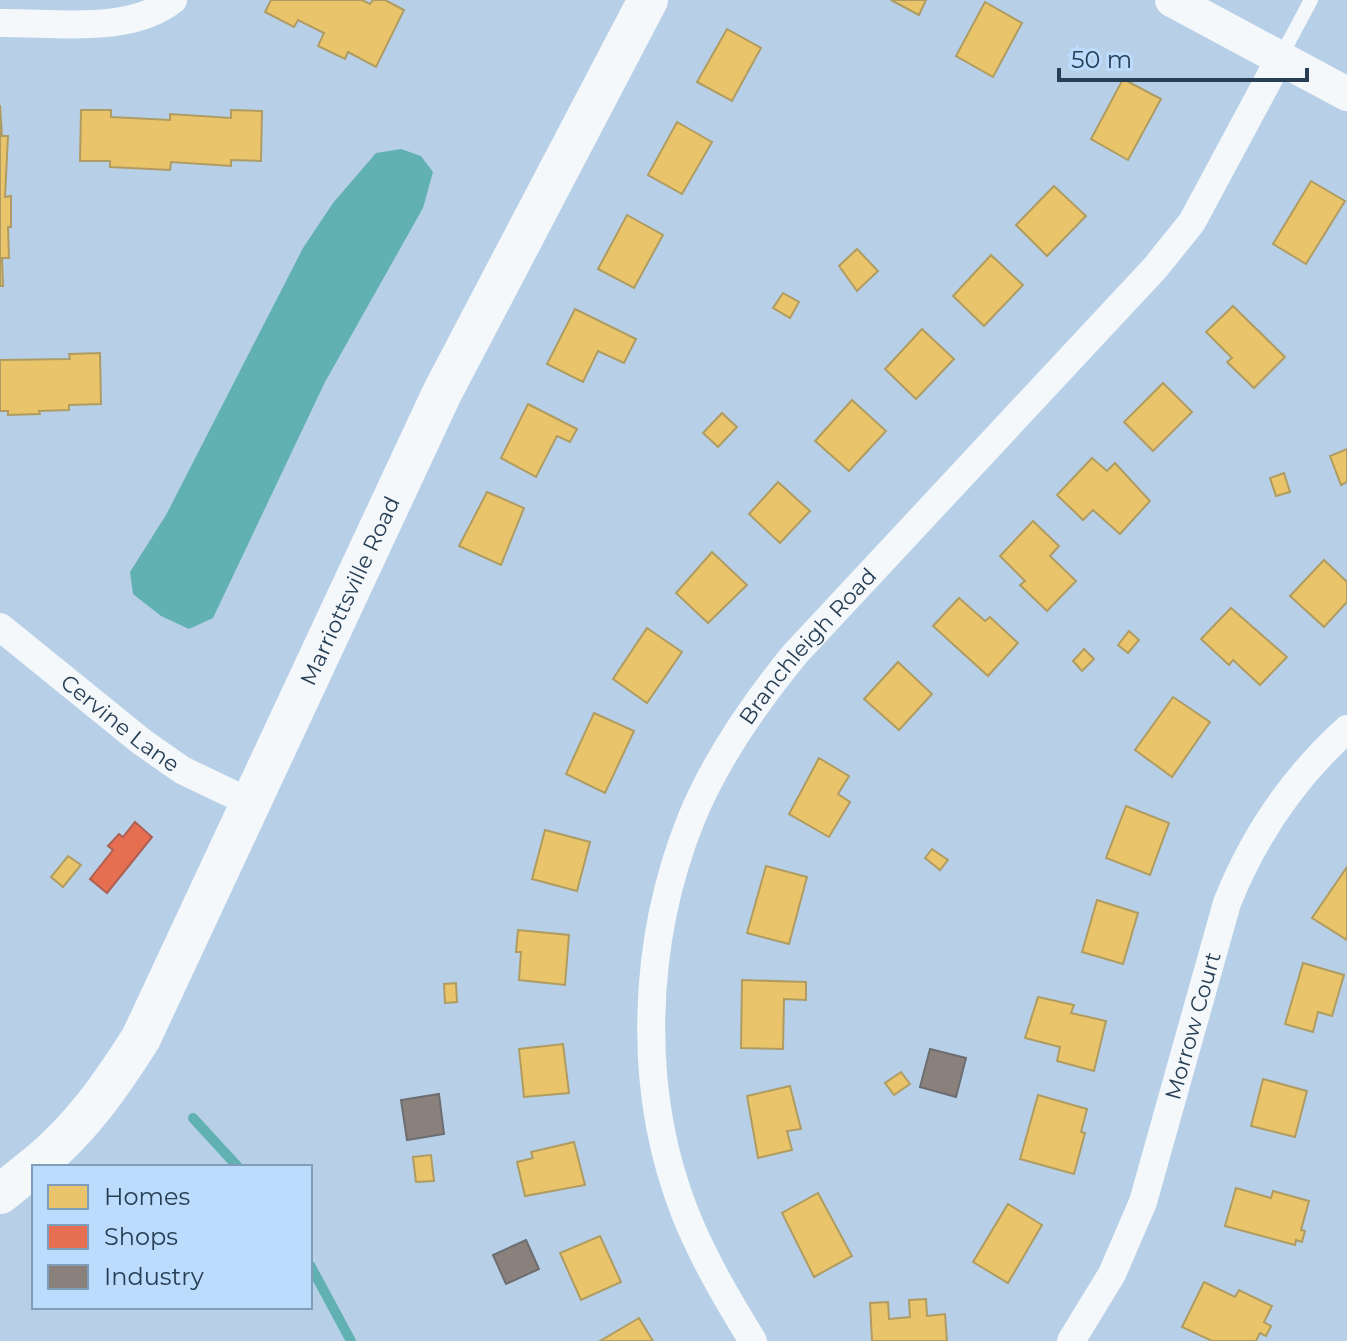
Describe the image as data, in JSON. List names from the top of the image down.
{
  "streets": {
    "main road": ["Marriottsville Road"],
    "street": ["Branchleigh Road", "Cervine Lane", "Morrow Court"]
  },
  "crossings": [
    ["Marriottsville Road", "Cervine Lane"]
  ],
  "legend": ["Homes", "Shops", "Industry"],
  "scale_bar": "50 m"
}
